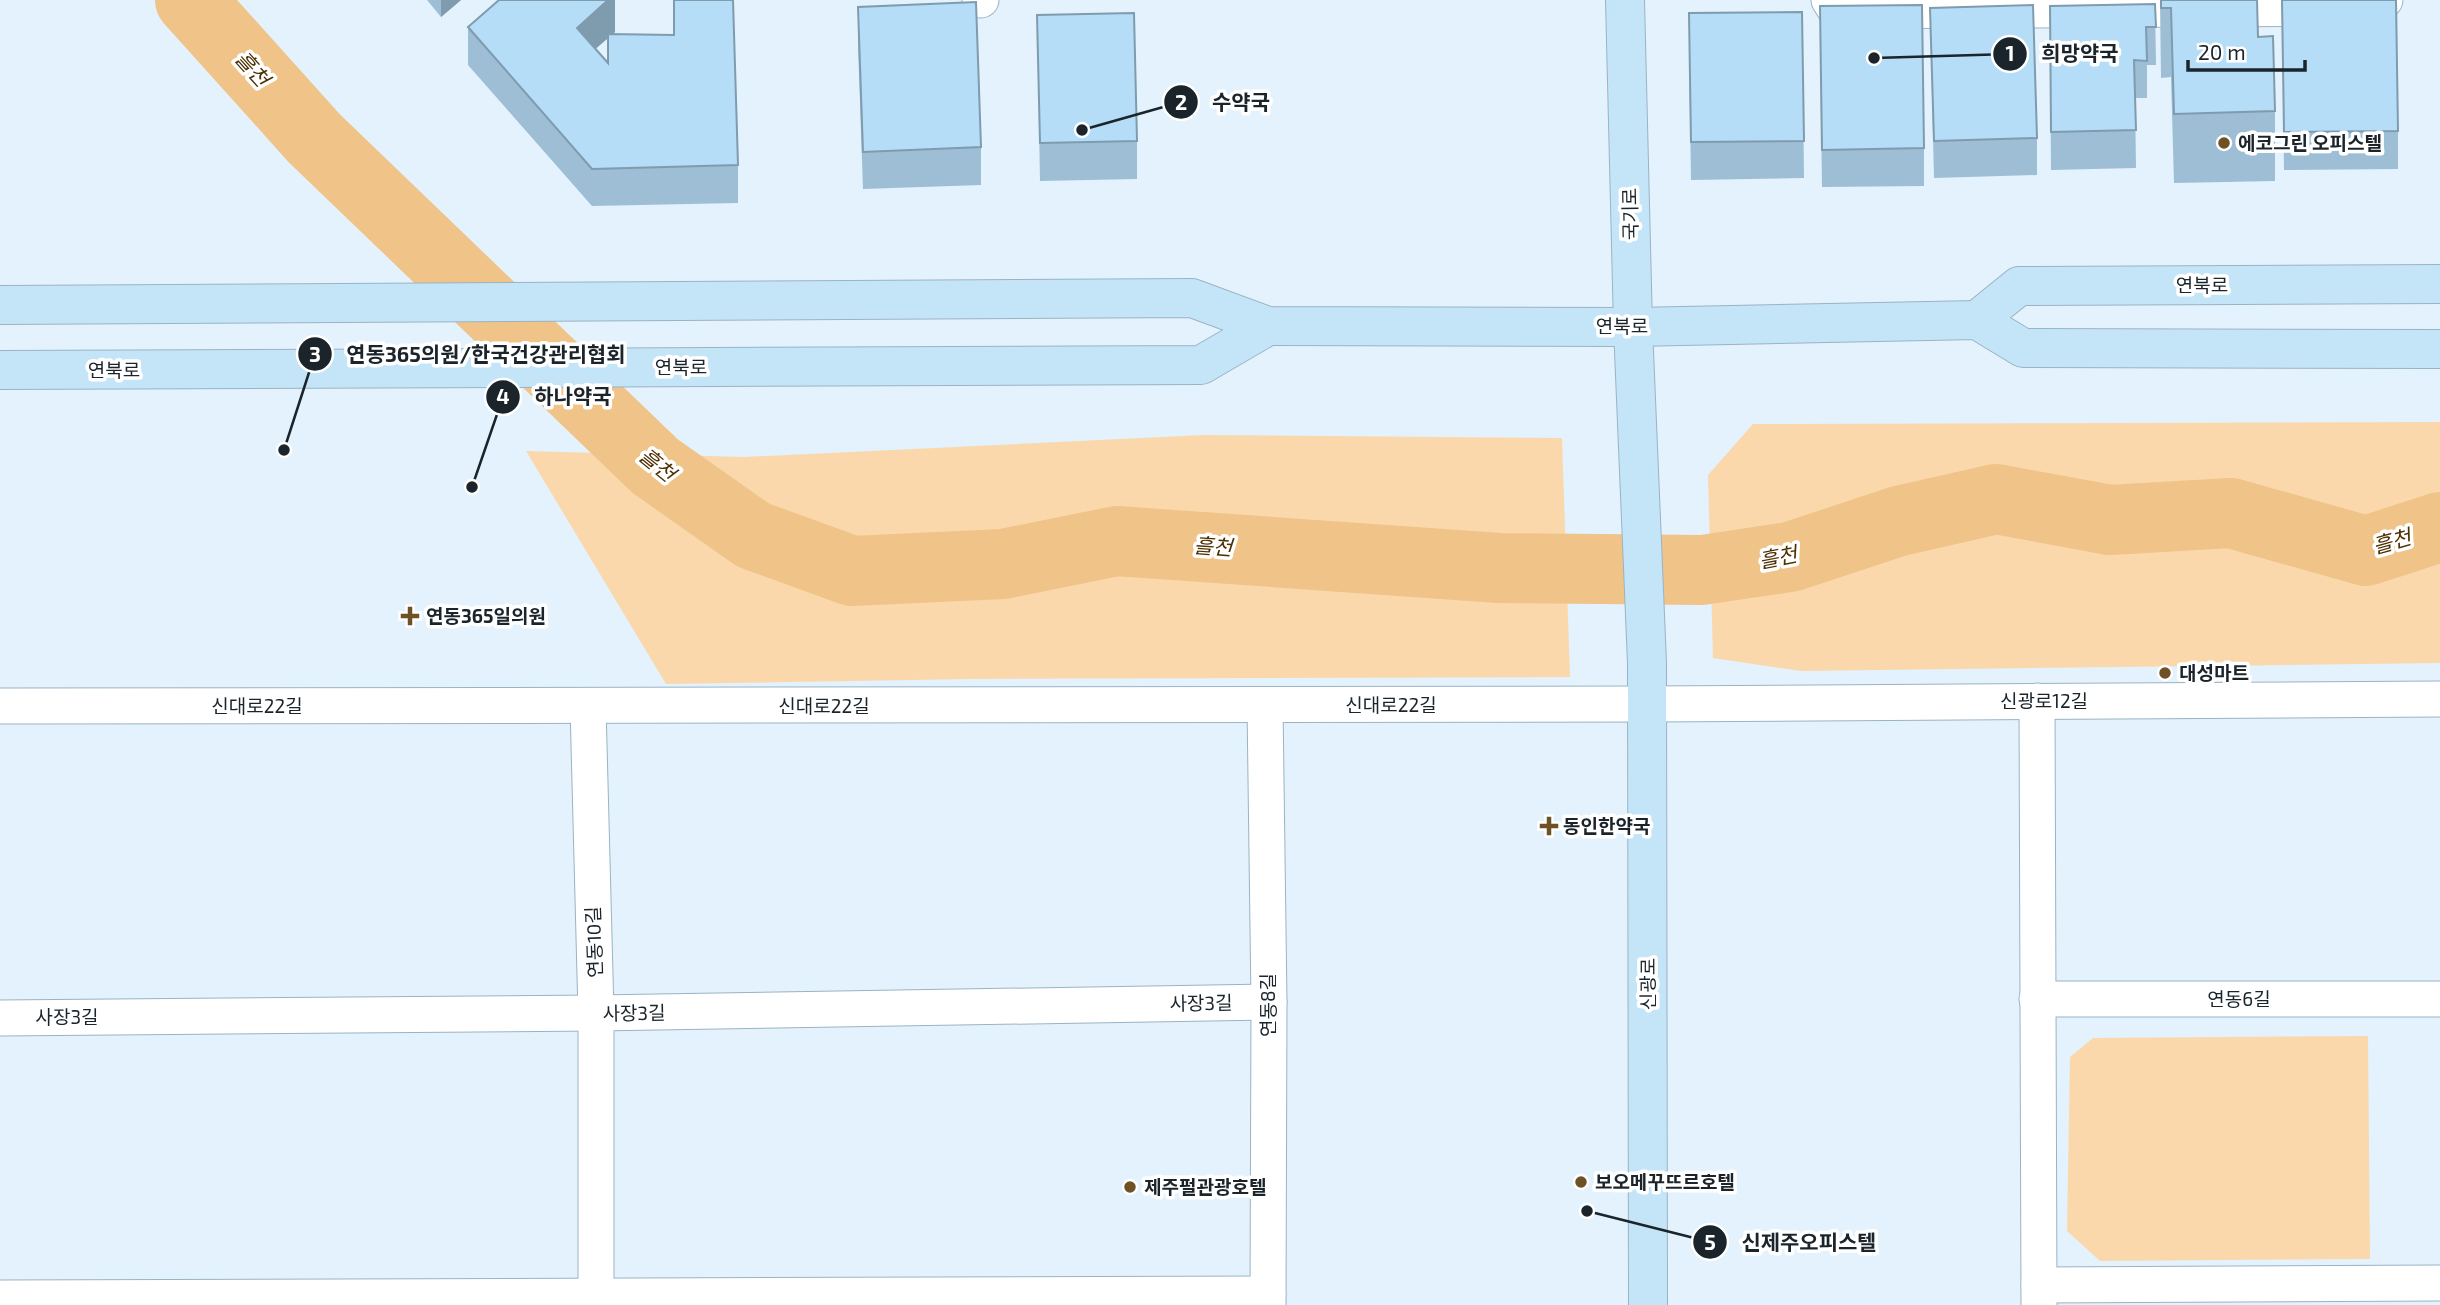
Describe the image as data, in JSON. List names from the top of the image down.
{
  "streets": {
    "main road": ["국기로", "연북로", "신광로"],
    "street": [
      "신광로12길",
      "신대로22길",
      "연동10길",
      "연동6길",
      "사장3길",
      "연동8길"
    ]
  },
  "crossings": [
    ["국기로", "연북로"],
    ["국기로", "신광로"],
    ["신광로12길", "신대로22길"],
    ["신광로12길", "신광로"],
    ["신대로22길", "연동10길"],
    ["신대로22길", "신광로"],
    ["신대로22길", "연동8길"],
    ["연동10길", "사장3길"],
    ["사장3길", "연동8길"]
  ],
  "water": ["흘천"],
  "places": {
    "other": [
      "희망약국",
      "수약국",
      "에코그린 오피스텔",
      "연동365의원/한국건강관리협회",
      "하나약국",
      "대성마트",
      "보오메꾸뜨르호텔",
      "제주펄관광호텔",
      "신제주오피스텔"
    ],
    "health": ["연동365일의원", "동인한약국"]
  },
  "scale_bar": "20 m"
}
